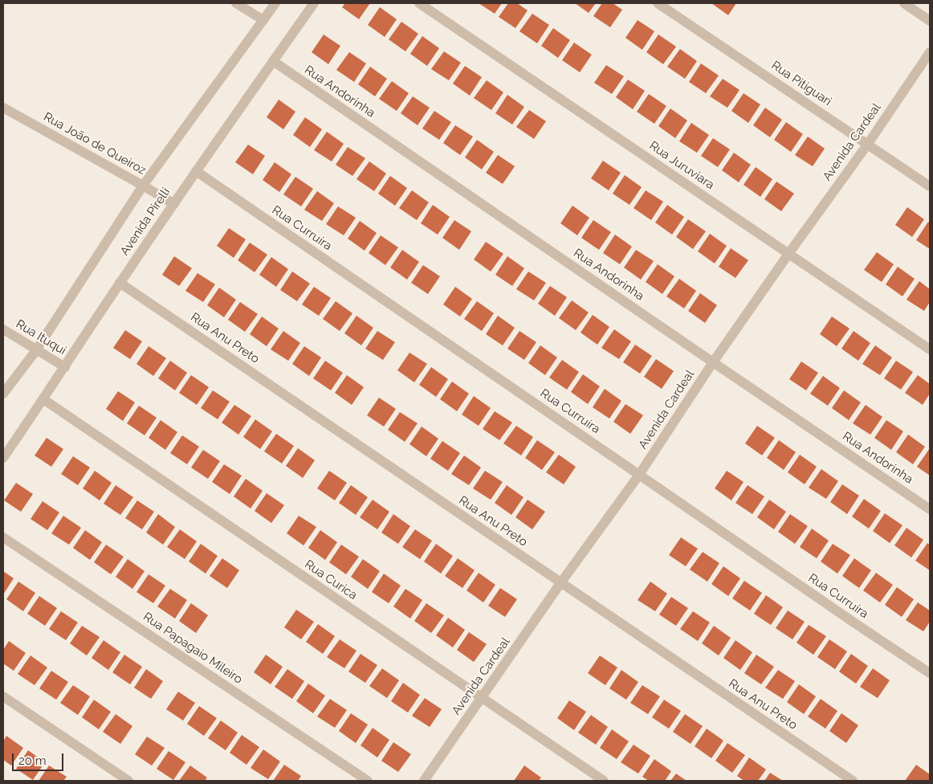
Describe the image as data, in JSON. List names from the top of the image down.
{
  "streets": {
    "street": [
      "Rua Pitiguari",
      "Rua Andorinha",
      "Avenida Cardeal",
      "Rua João de Queiroz",
      "Rua Juruviara",
      "Avenida Pirelli",
      "Rua Curruíra",
      "Rua Ituqui",
      "Rua Anu Preto",
      "Rua Curica",
      "Rua Papagaio Mileiro"
    ]
  },
  "crossings": [
    ["Rua Pitiguari", "Avenida Cardeal"],
    ["Rua Andorinha", "Avenida Cardeal"],
    ["Rua Andorinha", "Avenida Pirelli"],
    ["Avenida Cardeal", "Rua Juruviara"],
    ["Avenida Cardeal", "Rua Curruíra"],
    ["Avenida Cardeal", "Rua Anu Preto"],
    ["Avenida Cardeal", "Rua Curica"],
    ["Rua João de Queiroz", "Avenida Pirelli"],
    ["Avenida Pirelli", "Rua Curruíra"],
    ["Avenida Pirelli", "Rua Ituqui"],
    ["Avenida Pirelli", "Rua Anu Preto"],
    ["Avenida Pirelli", "Rua Curica"]
  ],
  "scale_bar": "20 m"
}
